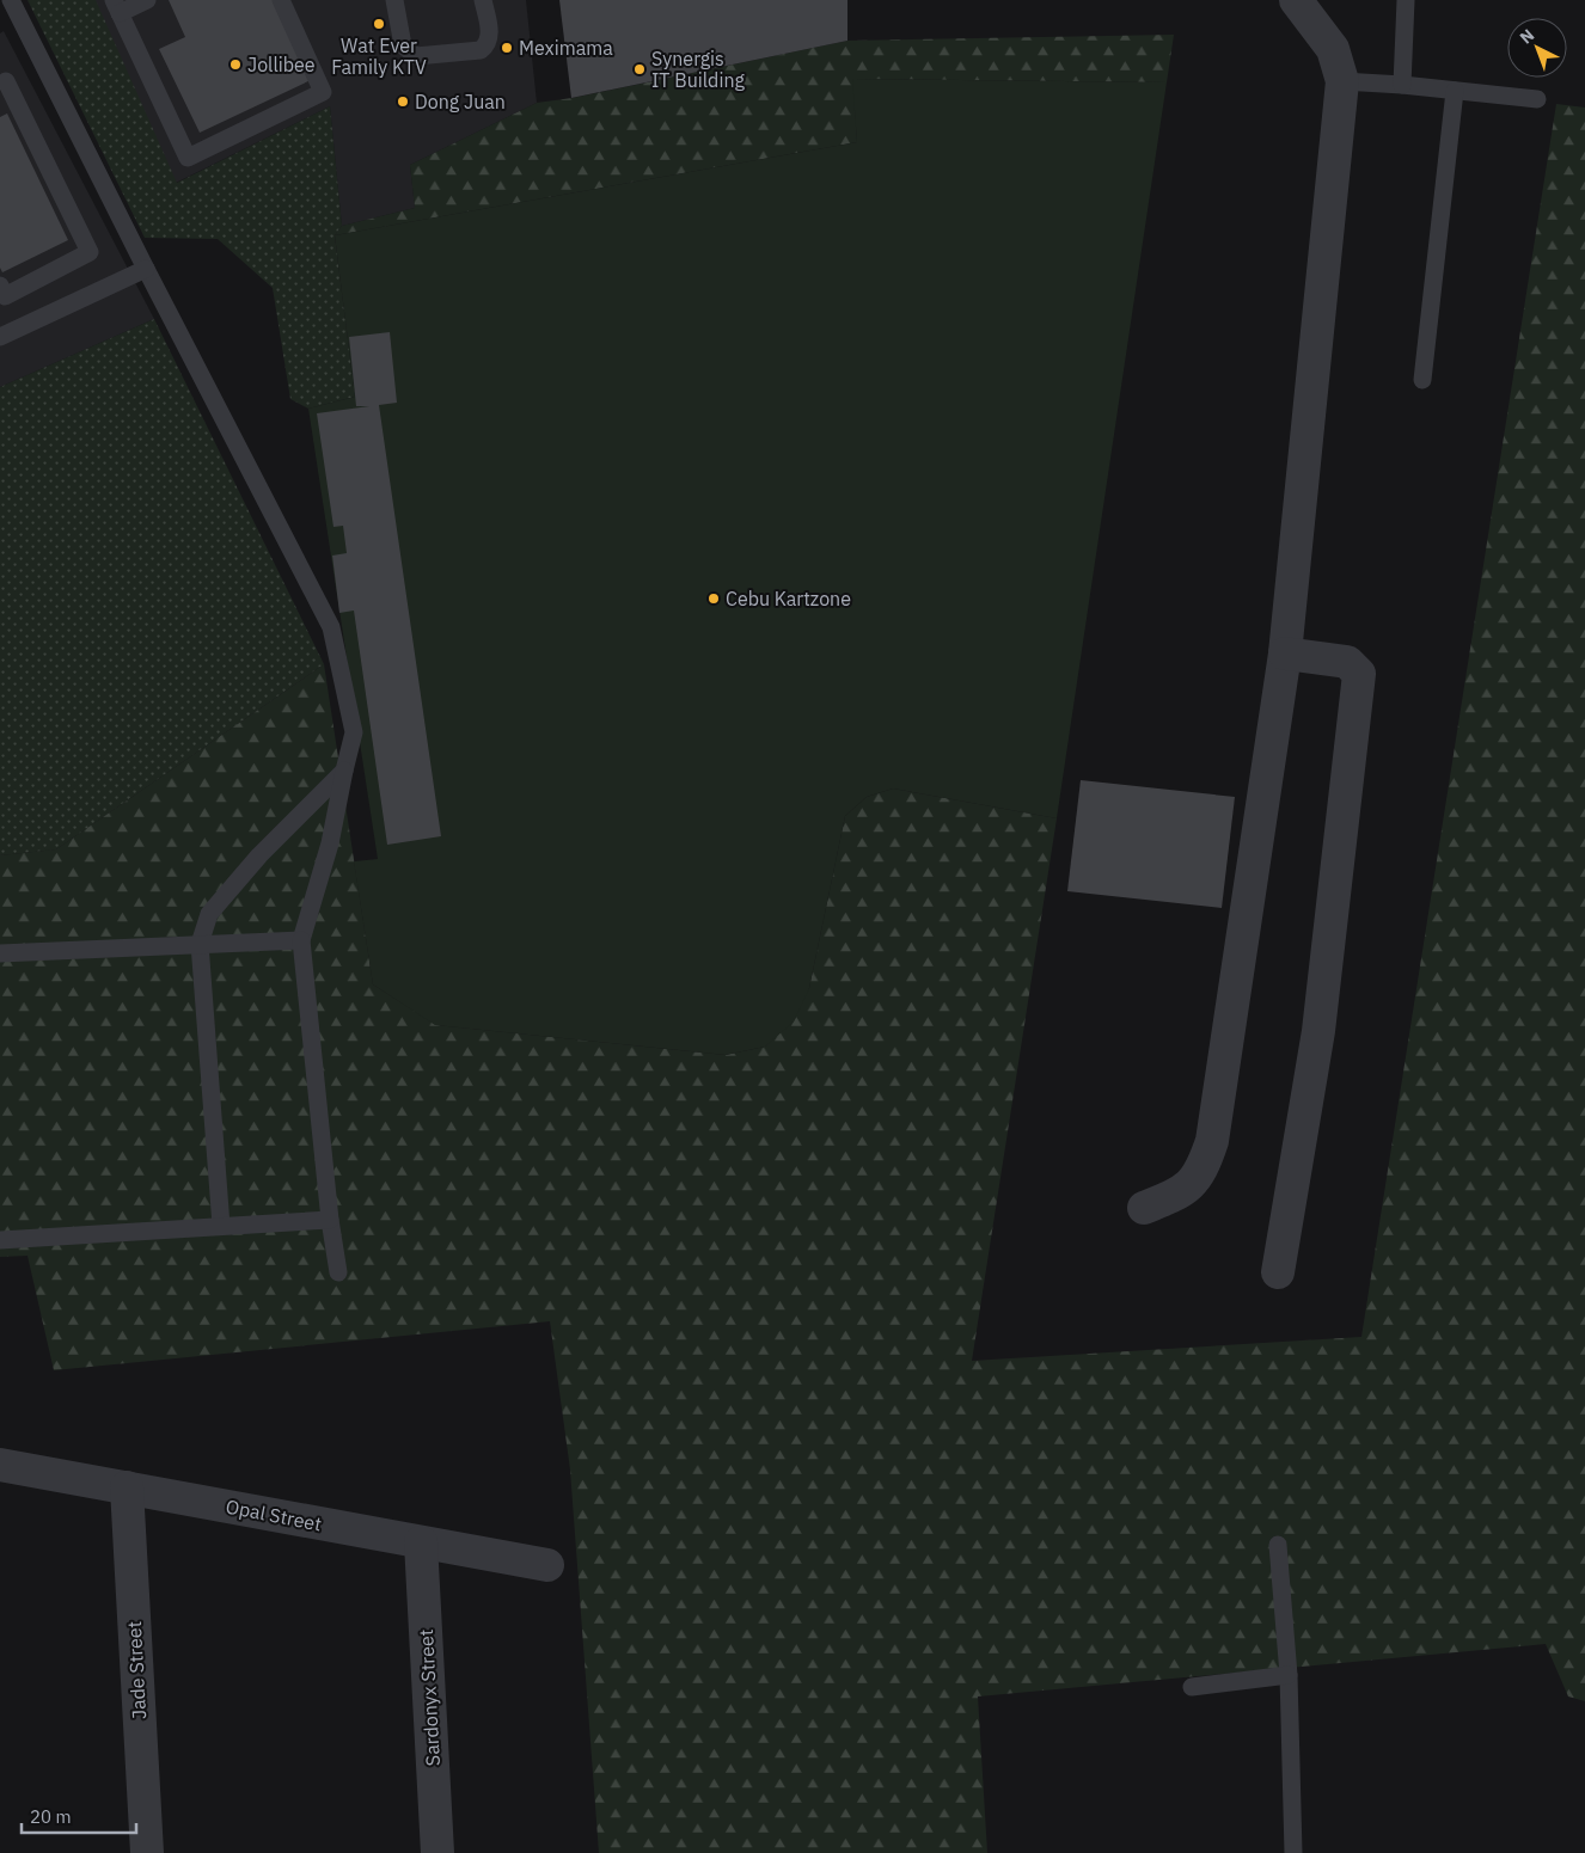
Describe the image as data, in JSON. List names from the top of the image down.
{
  "streets": {
    "street": ["Opal Street", "Jade Street", "Sardonyx Street"]
  },
  "crossings": [
    ["Opal Street", "Jade Street"],
    ["Opal Street", "Sardonyx Street"]
  ],
  "places": [
    "Wat Ever Family KTV",
    "Meximama",
    "Jollibee",
    "Synergis IT Building",
    "Dong Juan",
    "Cebu Kartzone"
  ],
  "scale_bar": "20 m",
  "north": "top left"
}
